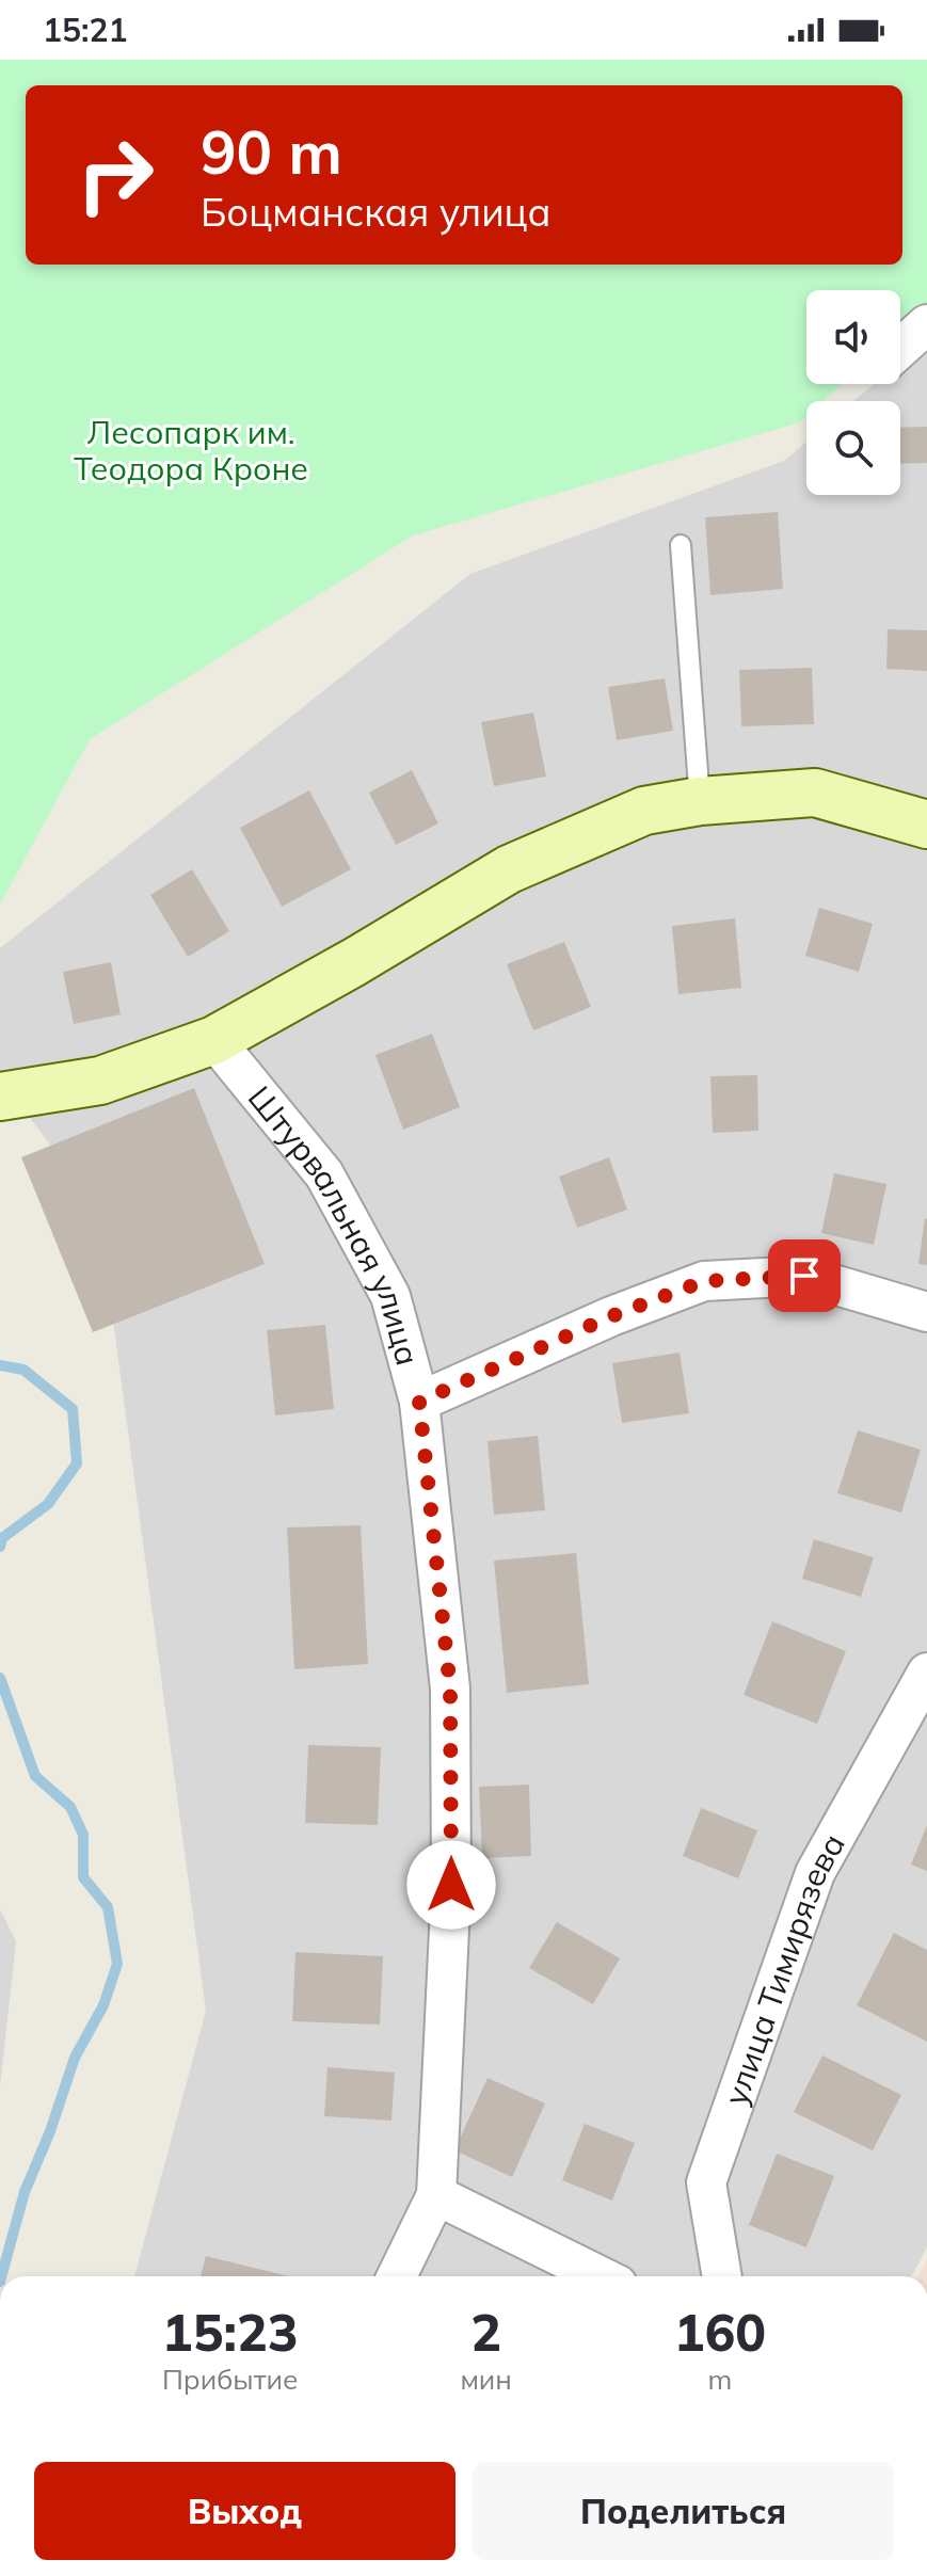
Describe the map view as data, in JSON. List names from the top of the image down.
{
  "streets": {
    "street": ["Штурвальная улица", "улица Тимирязева"]
  },
  "parks": ["Лесопарк им. Теодора Кроне"],
  "page": {
    "status": "15:21",
    "turn": ["90 m", "Боцманская улица"],
    "eta": [
      "15:23",
      "Прибытие",
      "2",
      "мин",
      "160",
      "m"
    ],
    "buttons": ["Выход", "Поделиться"]
  }
}
